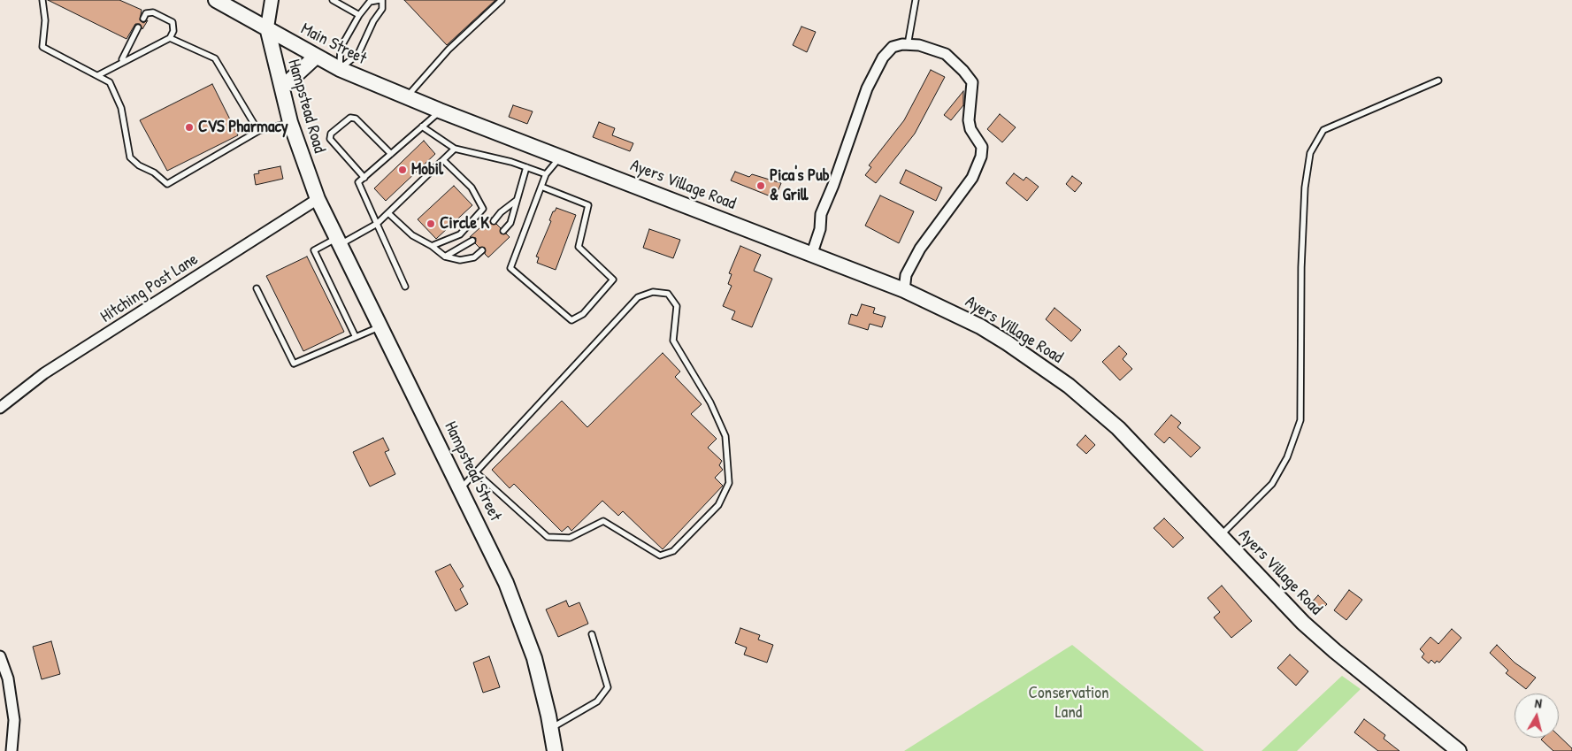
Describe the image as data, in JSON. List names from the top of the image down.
{
  "streets": {
    "main road": [
      "Main Street",
      "Hampstead Road",
      "Ayers Village Road",
      "Hampstead Street"
    ],
    "street": ["Hitching Post Lane"]
  },
  "crossings": [
    ["Main Street", "Hampstead Road"],
    ["Main Street", "Ayers Village Road"],
    ["Hampstead Road", "Hitching Post Lane"],
    ["Hampstead Road", "Hampstead Street"]
  ],
  "parks": ["Conservation Land"],
  "places": [
    "CVS Pharmacy",
    "Mobil",
    "Pica's Pub & Grill",
    "Circle K"
  ],
  "north": "top"
}
